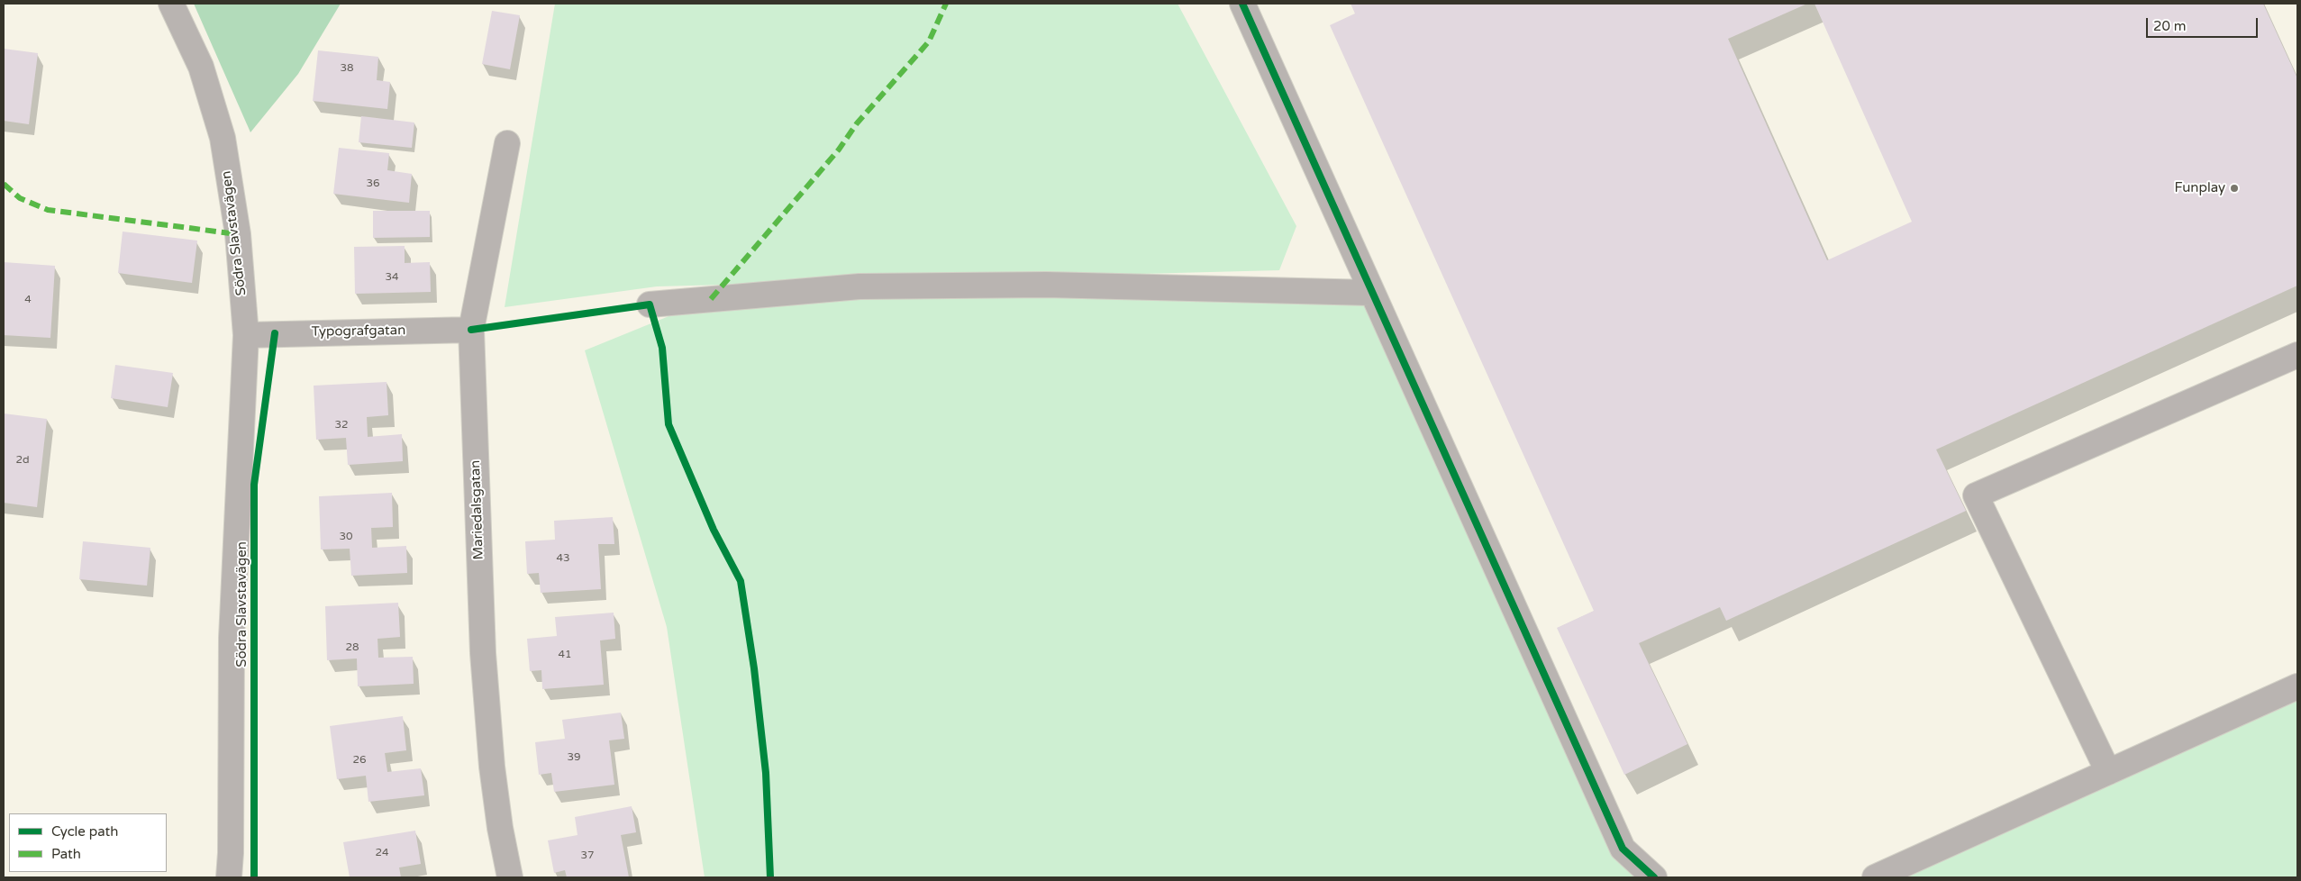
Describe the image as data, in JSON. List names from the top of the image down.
{
  "streets": {
    "street": ["Södra Slavstavägen", "Typografgatan", "Mariedalsgatan"]
  },
  "crossings": [
    ["Södra Slavstavägen", "Typografgatan"],
    ["Typografgatan", "Mariedalsgatan"]
  ],
  "places": ["Funplay"],
  "house_numbers": [
    "38",
    "36",
    "34",
    "4",
    "32",
    "2d",
    "30",
    "43",
    "28",
    "41",
    "39",
    "26",
    "24",
    "37"
  ],
  "legend": ["Cycle path", "Path"],
  "scale_bar": "20 m"
}
